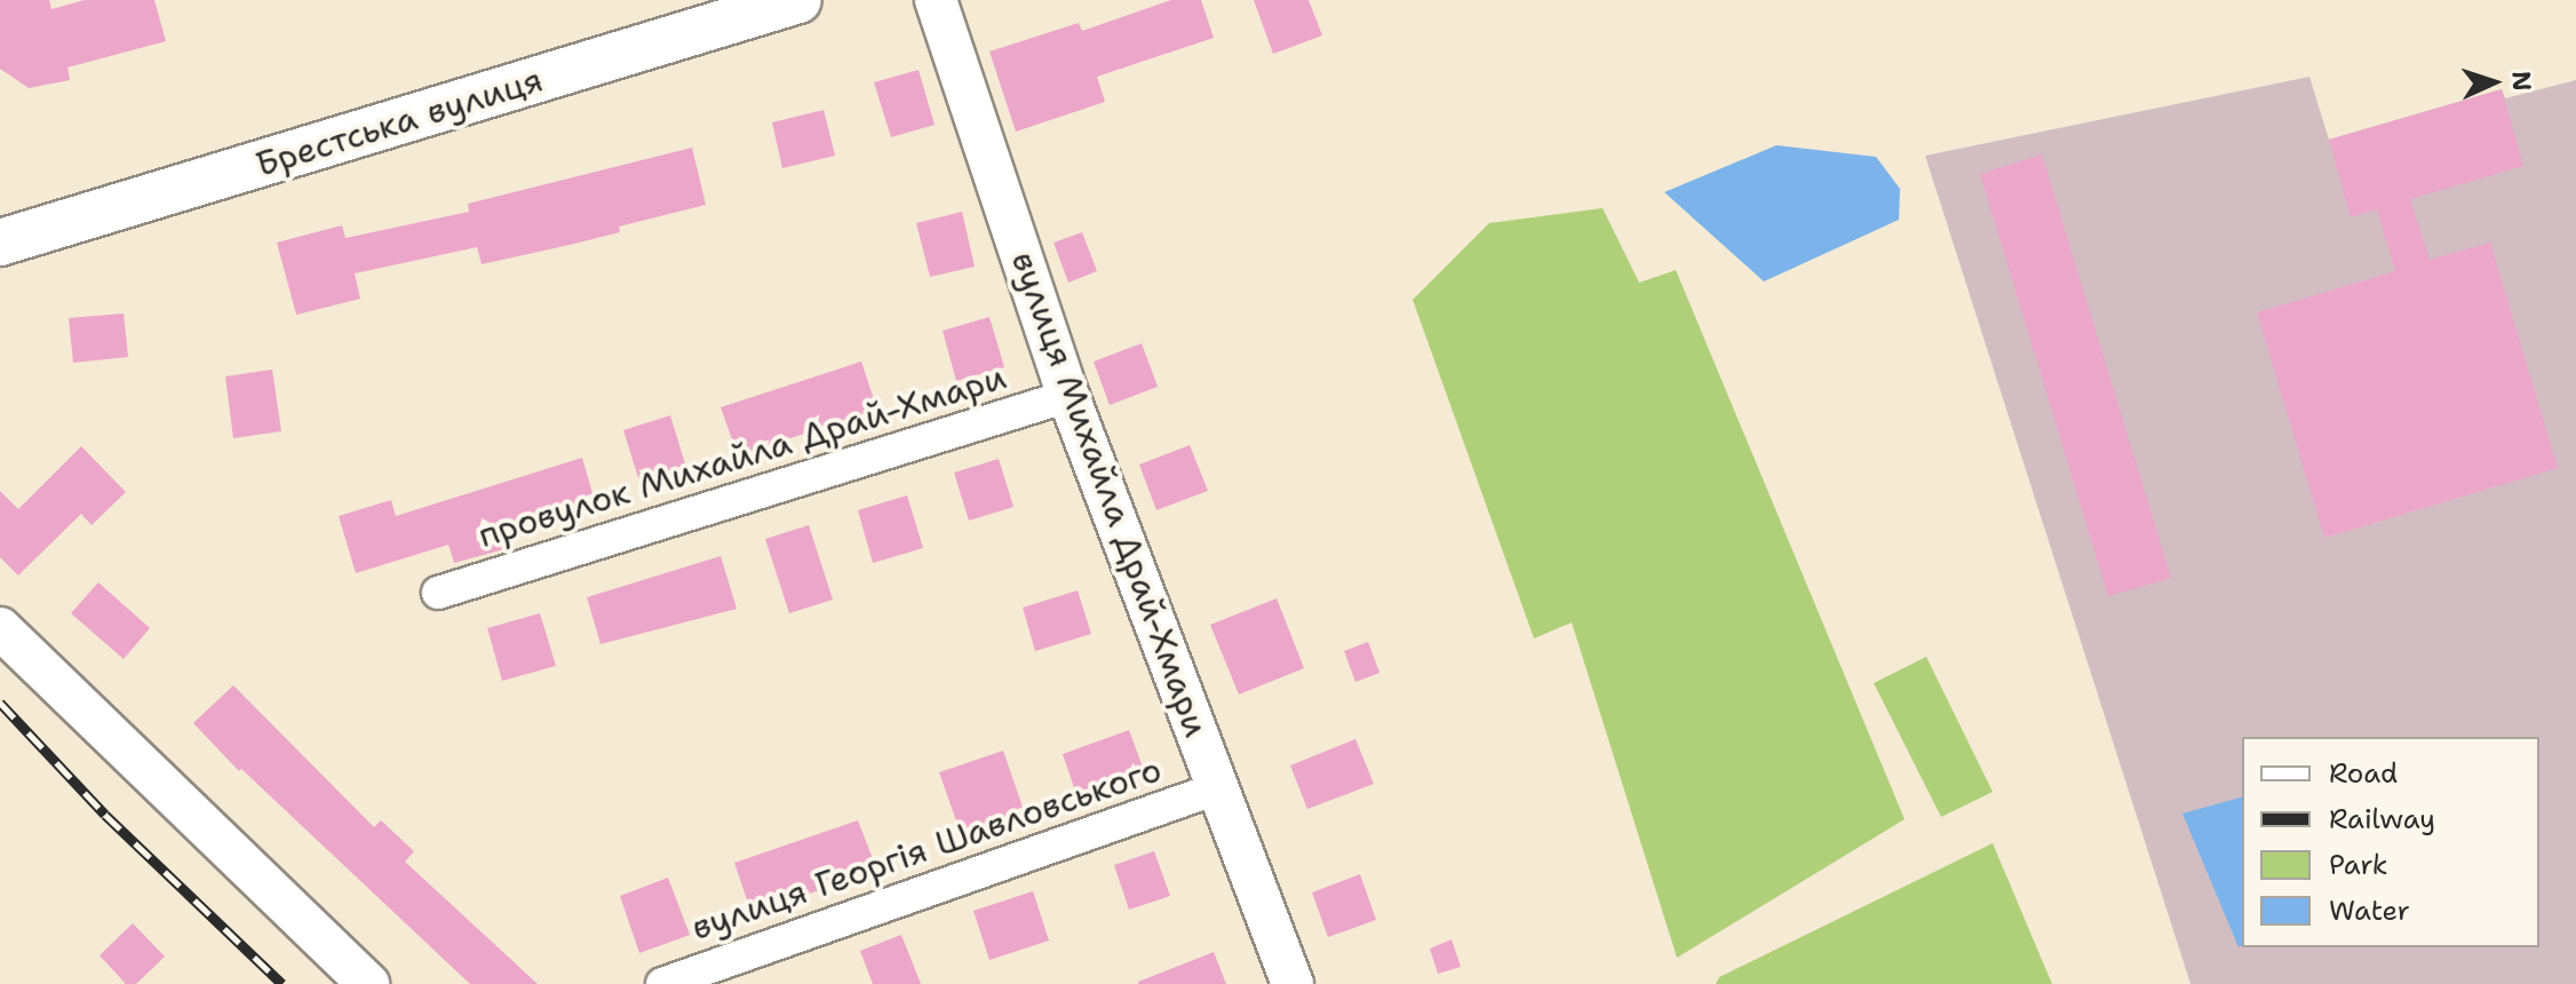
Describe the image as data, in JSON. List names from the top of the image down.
{
  "streets": {
    "highway": ["Брестська вулиця"],
    "main road": ["вулиця Михайла Драй-Хмари"],
    "street": ["провулок Михайла Драй-Хмари", "вулиця Георгія Шавловського"]
  },
  "crossings": [
    ["провулок Михайла Драй-Хмари", "вулиця Михайла Драй-Хмари"],
    ["вулиця Михайла Драй-Хмари", "вулиця Георгія Шавловського"]
  ],
  "legend": [
    "Road",
    "Railway",
    "Park",
    "Water"
  ],
  "north": "right"
}
